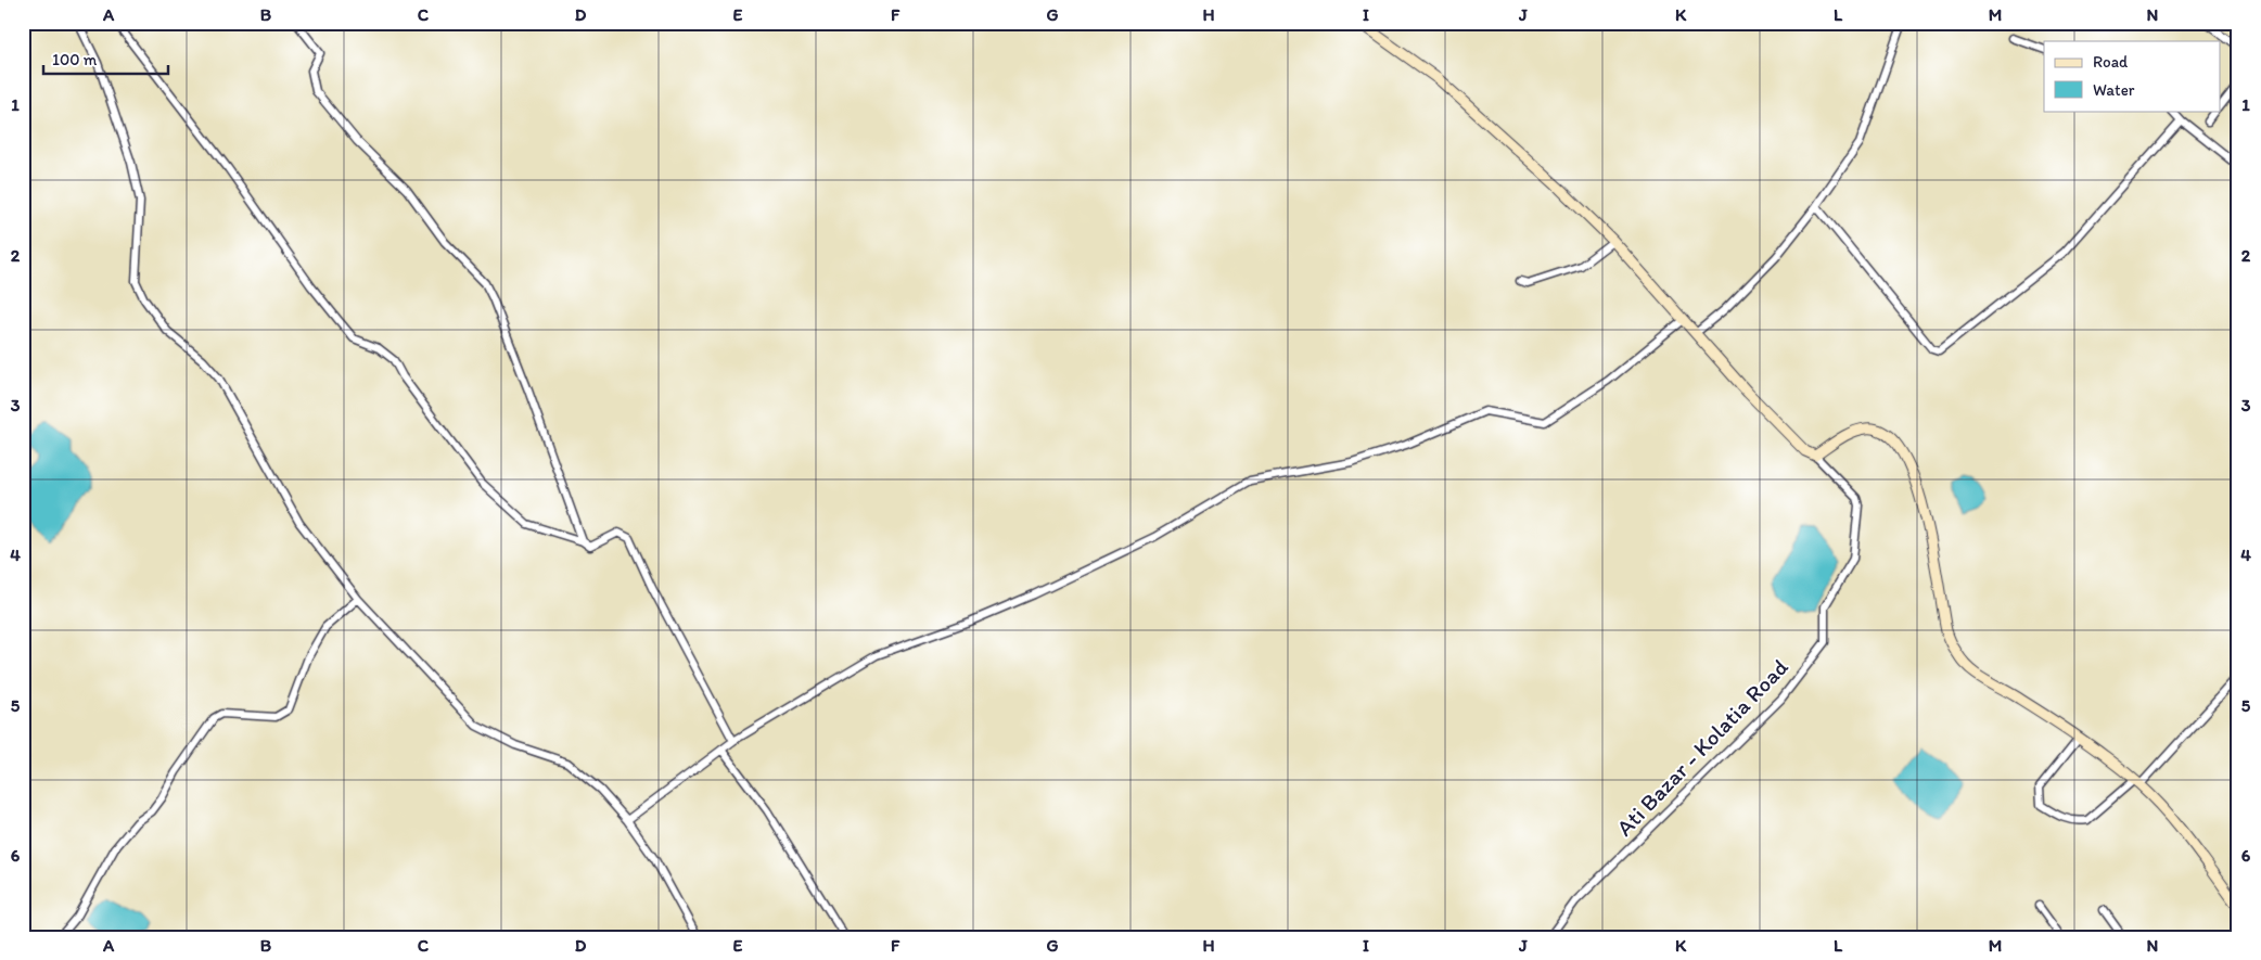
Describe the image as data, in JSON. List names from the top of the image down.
{
  "streets": {
    "street": ["Ati Bazar - Kolatia Road"]
  },
  "legend": ["Road", "Water"],
  "scale_bar": "100 m",
  "grid": {
    "columns": [
      "A",
      "B",
      "C",
      "D",
      "E",
      "F",
      "G",
      "H",
      "I",
      "J",
      "K",
      "L",
      "M",
      "N"
    ],
    "rows": [
      "1",
      "2",
      "3",
      "4",
      "5",
      "6"
    ]
  }
}
